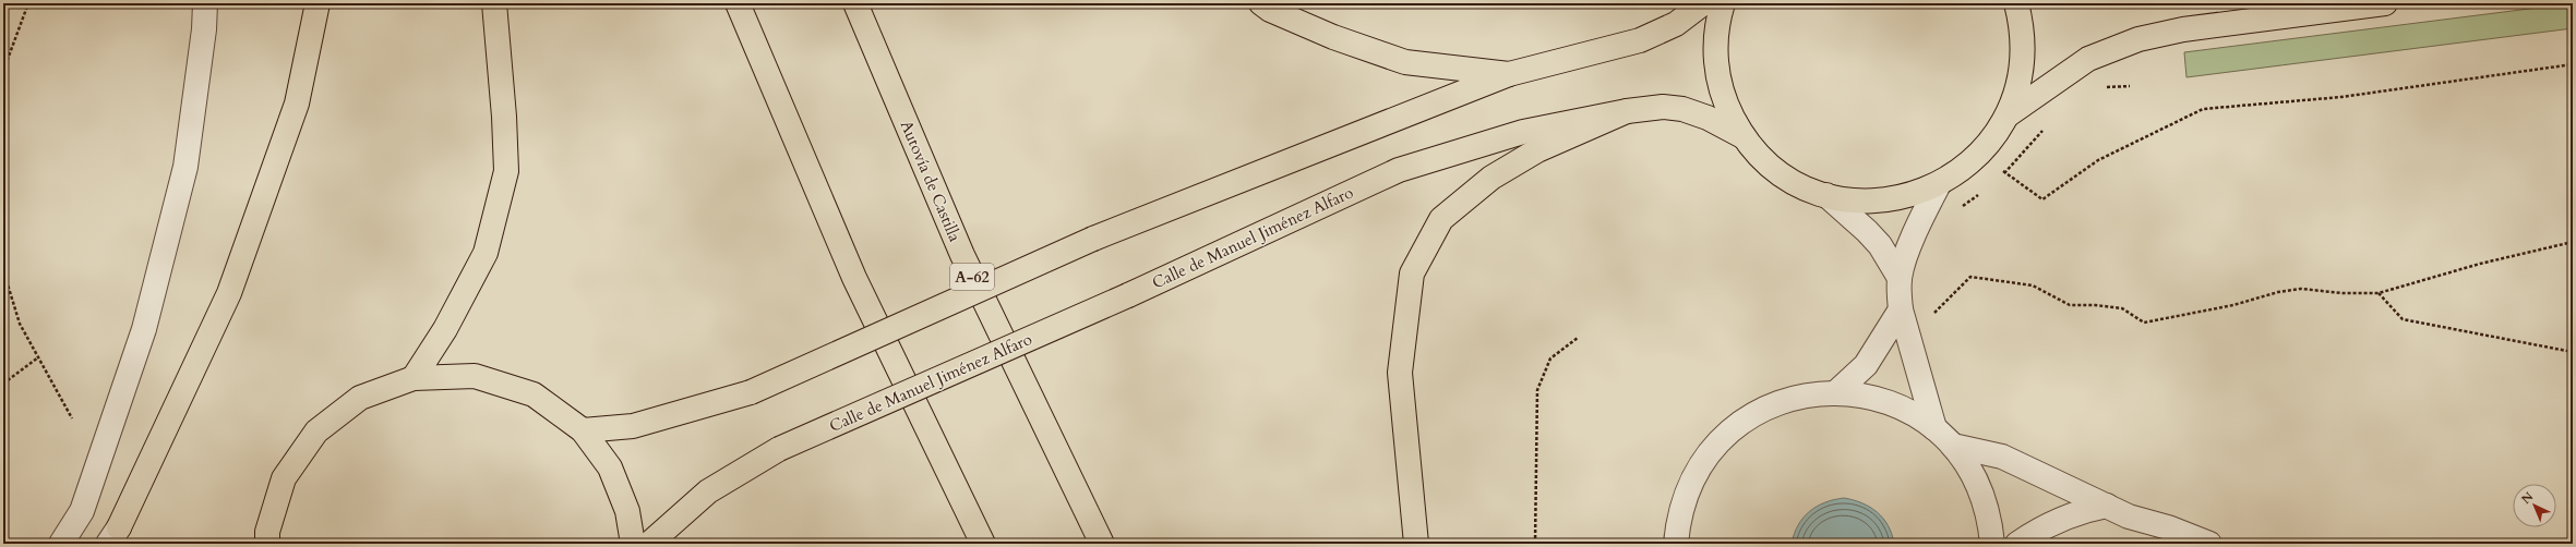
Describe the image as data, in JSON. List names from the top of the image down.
{
  "streets": {
    "highway": ["Autovía de Castilla", "Calle de Manuel Jiménez Alfaro", "A-62"]
  },
  "north": "top left"
}
